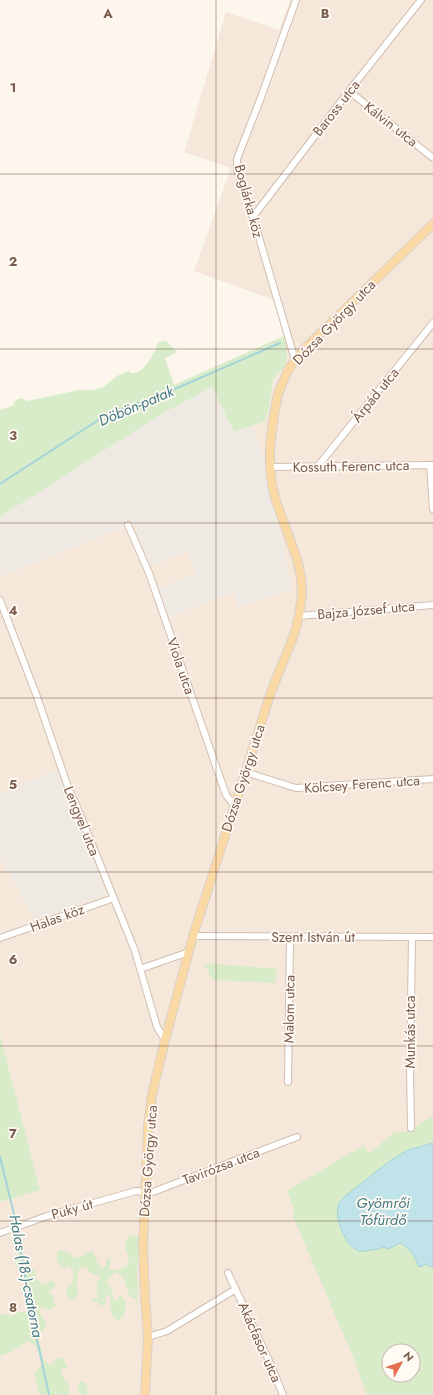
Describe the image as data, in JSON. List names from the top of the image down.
{
  "streets": {
    "main road": ["Dózsa György utca"],
    "street": [
      "Baross utca",
      "Kálvin utca",
      "Boglárka köz",
      "Árpád utca",
      "Kossuth Ferenc utca",
      "Bajza József utca",
      "Viola utca",
      "Kölcsey Ferenc utca",
      "Lengyel utca",
      "Halas köz",
      "Szent István út",
      "Malom utca",
      "Munkás utca",
      "Tavirózsa utca",
      "Puky út",
      "Akácfasor utca"
    ]
  },
  "crossings": [
    ["Baross utca", "Kálvin utca"],
    ["Baross utca", "Boglárka köz"],
    ["Boglárka köz", "Dózsa György utca"],
    ["Dózsa György utca", "Kossuth Ferenc utca"],
    ["Dózsa György utca", "Bajza József utca"],
    ["Dózsa György utca", "Viola utca"],
    ["Dózsa György utca", "Kölcsey Ferenc utca"],
    ["Dózsa György utca", "Lengyel utca"],
    ["Dózsa György utca", "Szent István út"],
    ["Dózsa György utca", "Tavirózsa utca"],
    ["Dózsa György utca", "Puky út"],
    ["Dózsa György utca", "Akácfasor utca"],
    ["Árpád utca", "Kossuth Ferenc utca"],
    ["Lengyel utca", "Halas köz"],
    ["Szent István út", "Malom utca"],
    ["Szent István út", "Munkás utca"],
    ["Tavirózsa utca", "Puky út"]
  ],
  "water": ["Döbön-patak", "Gyömrői Tófürdő", "Halas (18.)-csatorna"],
  "north": "top right",
  "grid": {
    "columns": ["A", "B"],
    "rows": [
      "1",
      "2",
      "3",
      "4",
      "5",
      "6",
      "7",
      "8"
    ]
  }
}
